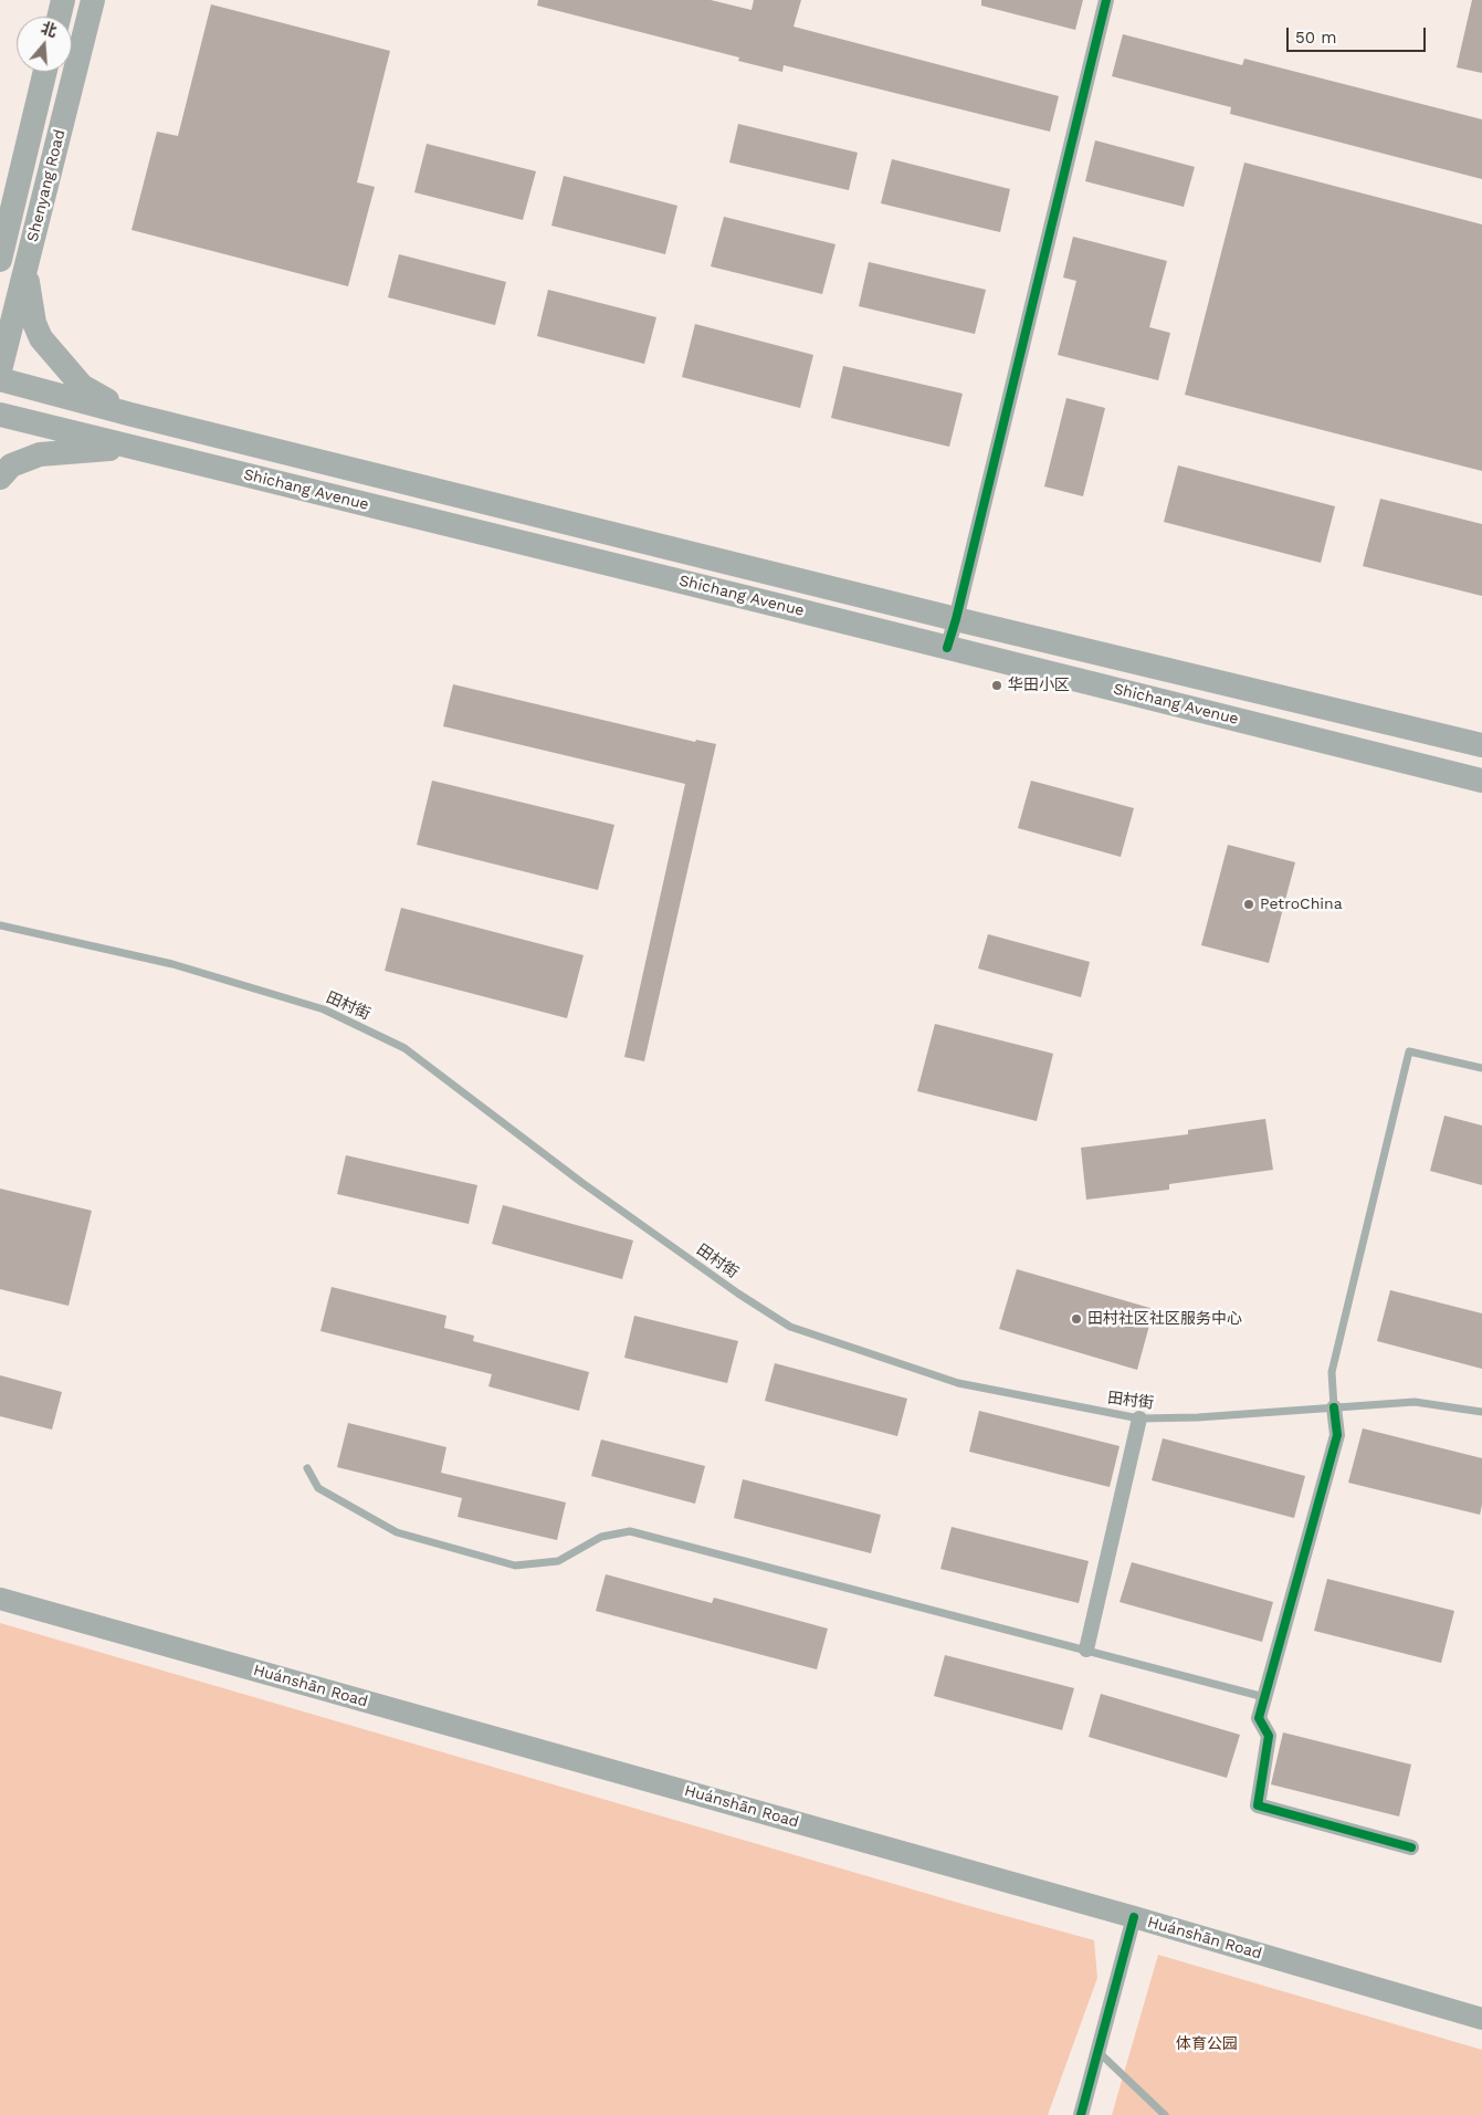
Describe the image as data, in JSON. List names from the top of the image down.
{
  "streets": {
    "main road": ["Shenyang Road", "Shichang Avenue", "Huánshān Road"],
    "lane": ["田村街"]
  },
  "parks": ["体育公园"],
  "places": ["华田小区", "PetroChina", "田村社区社区服务中心"],
  "scale_bar": "50 m",
  "north": "top"
}
